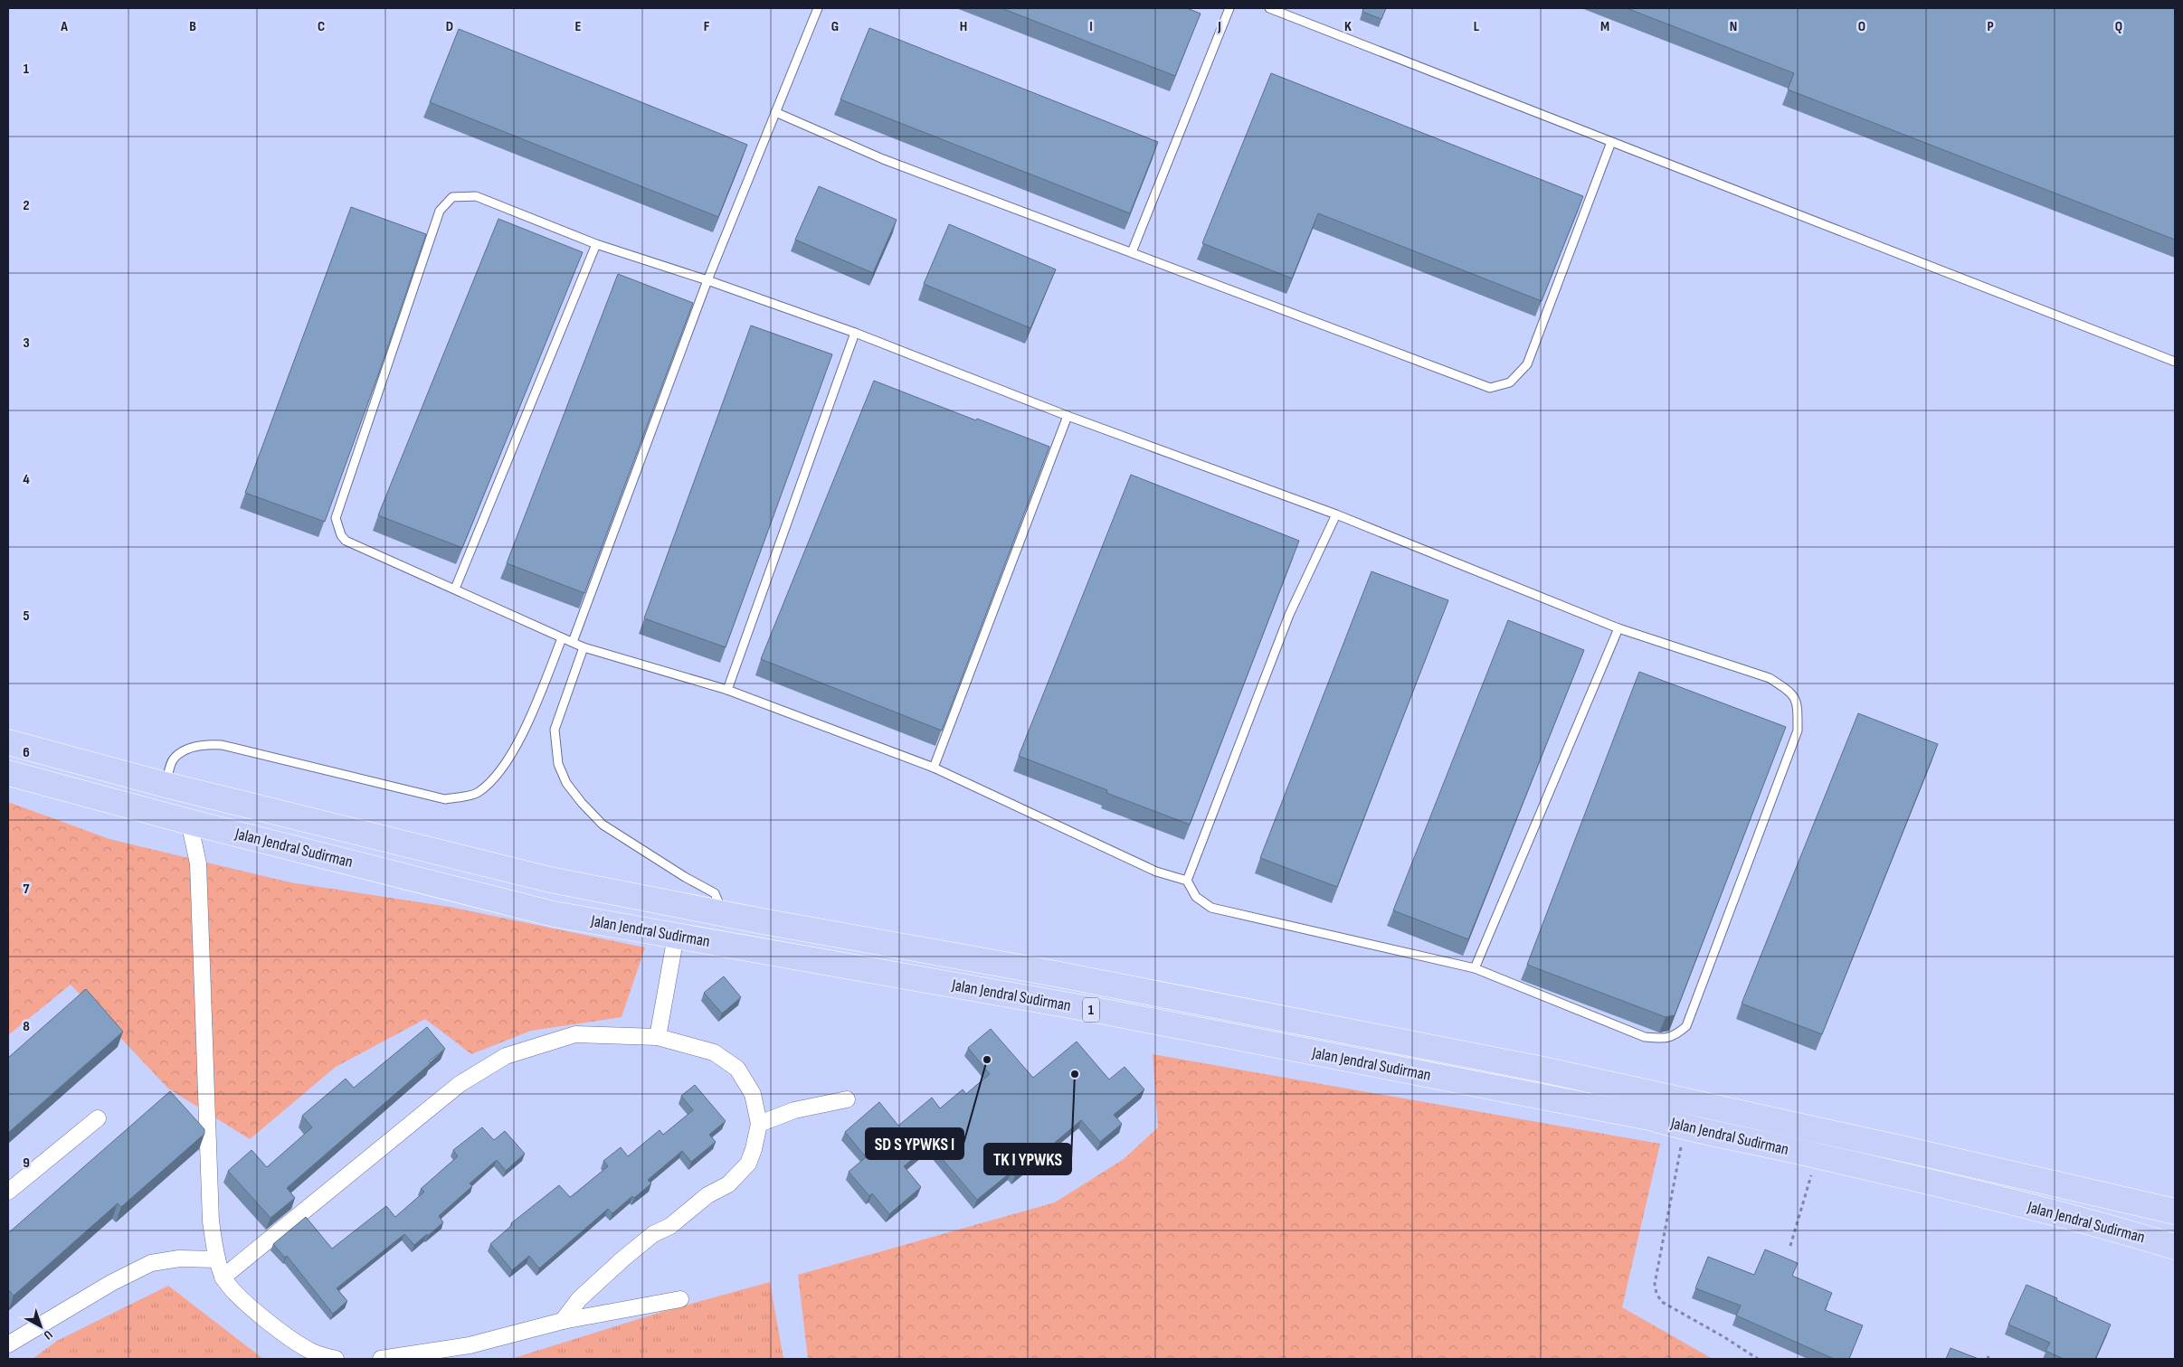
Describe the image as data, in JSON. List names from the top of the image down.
{
  "streets": {
    "highway": ["Jalan Jendral Sudirman", "1"]
  },
  "places": ["SD S YPWKS I", "TK I YPWKS"],
  "north": "bottom right",
  "grid": {
    "columns": [
      "A",
      "B",
      "C",
      "D",
      "E",
      "F",
      "G",
      "H",
      "I",
      "J",
      "K",
      "L",
      "M",
      "N",
      "O",
      "P",
      "Q"
    ],
    "rows": [
      "1",
      "2",
      "3",
      "4",
      "5",
      "6",
      "7",
      "8",
      "9"
    ]
  }
}
